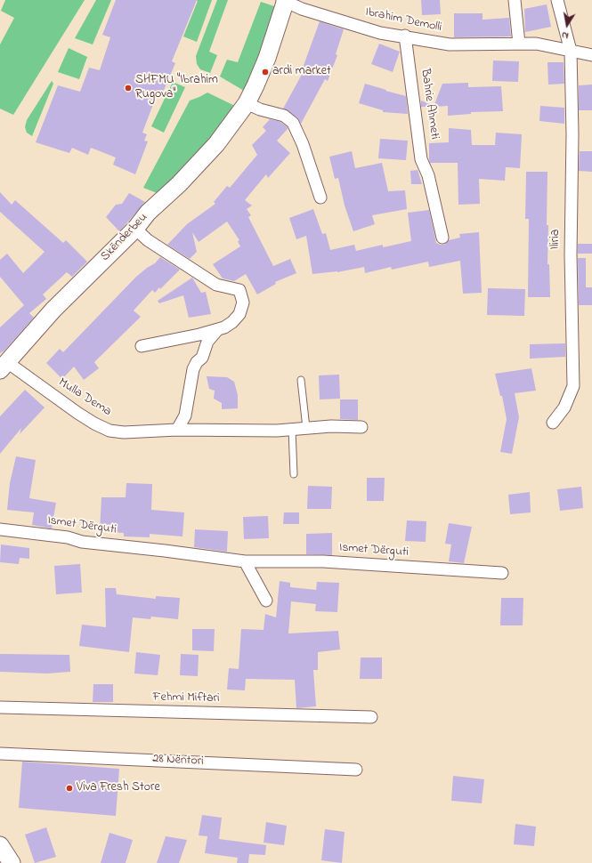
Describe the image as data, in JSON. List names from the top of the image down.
{
  "streets": {
    "main road": ["Skënderbeu"],
    "street": [
      "Ibrahim Demolli",
      "Bahrie Ahmeti",
      "Iliria",
      "Mulla Dema",
      "Ismet Dërguti",
      "Fehmi Miftari",
      "28 Nëntori"
    ]
  },
  "crossings": [
    ["Ibrahim Demolli", "Bahrie Ahmeti"],
    ["Ibrahim Demolli", "Skënderbeu"],
    ["Ibrahim Demolli", "Iliria"],
    ["Skënderbeu", "Mulla Dema"]
  ],
  "places": ["ardi market", "SHFMU \"Ibrahim Rugova\"", "Viva Fresh Store"],
  "north": "bottom"
}
